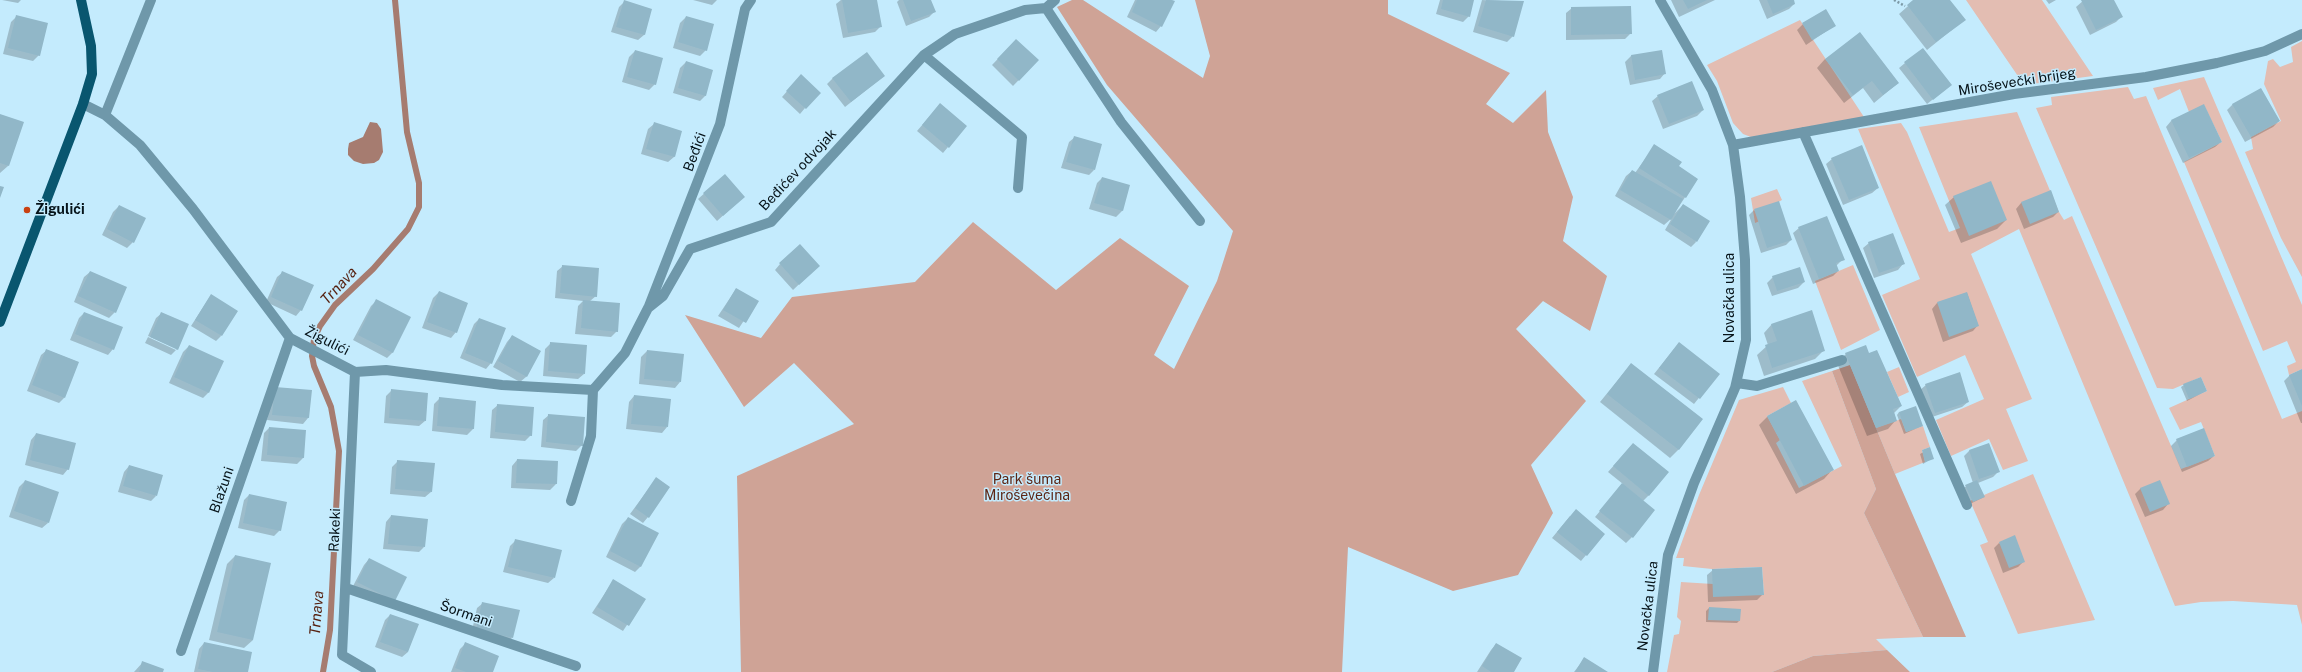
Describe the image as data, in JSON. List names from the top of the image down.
{
  "streets": {
    "street": [
      "Miroševečki brijeg",
      "Beđići",
      "Beđićev odvojak",
      "Novačka ulica",
      "Žigulići",
      "Blažuni",
      "Rakeki",
      "Šormani"
    ]
  },
  "crossings": [
    ["Miroševečki brijeg", "Novačka ulica"],
    ["Beđići", "Beđićev odvojak"],
    ["Beđićev odvojak", "Žigulići"],
    ["Žigulići", "Blažuni"],
    ["Žigulići", "Rakeki"],
    ["Rakeki", "Šormani"]
  ],
  "water": ["Trnava"],
  "parks": ["Park šuma Miroševečina"],
  "places": ["Žigulići"]
}
